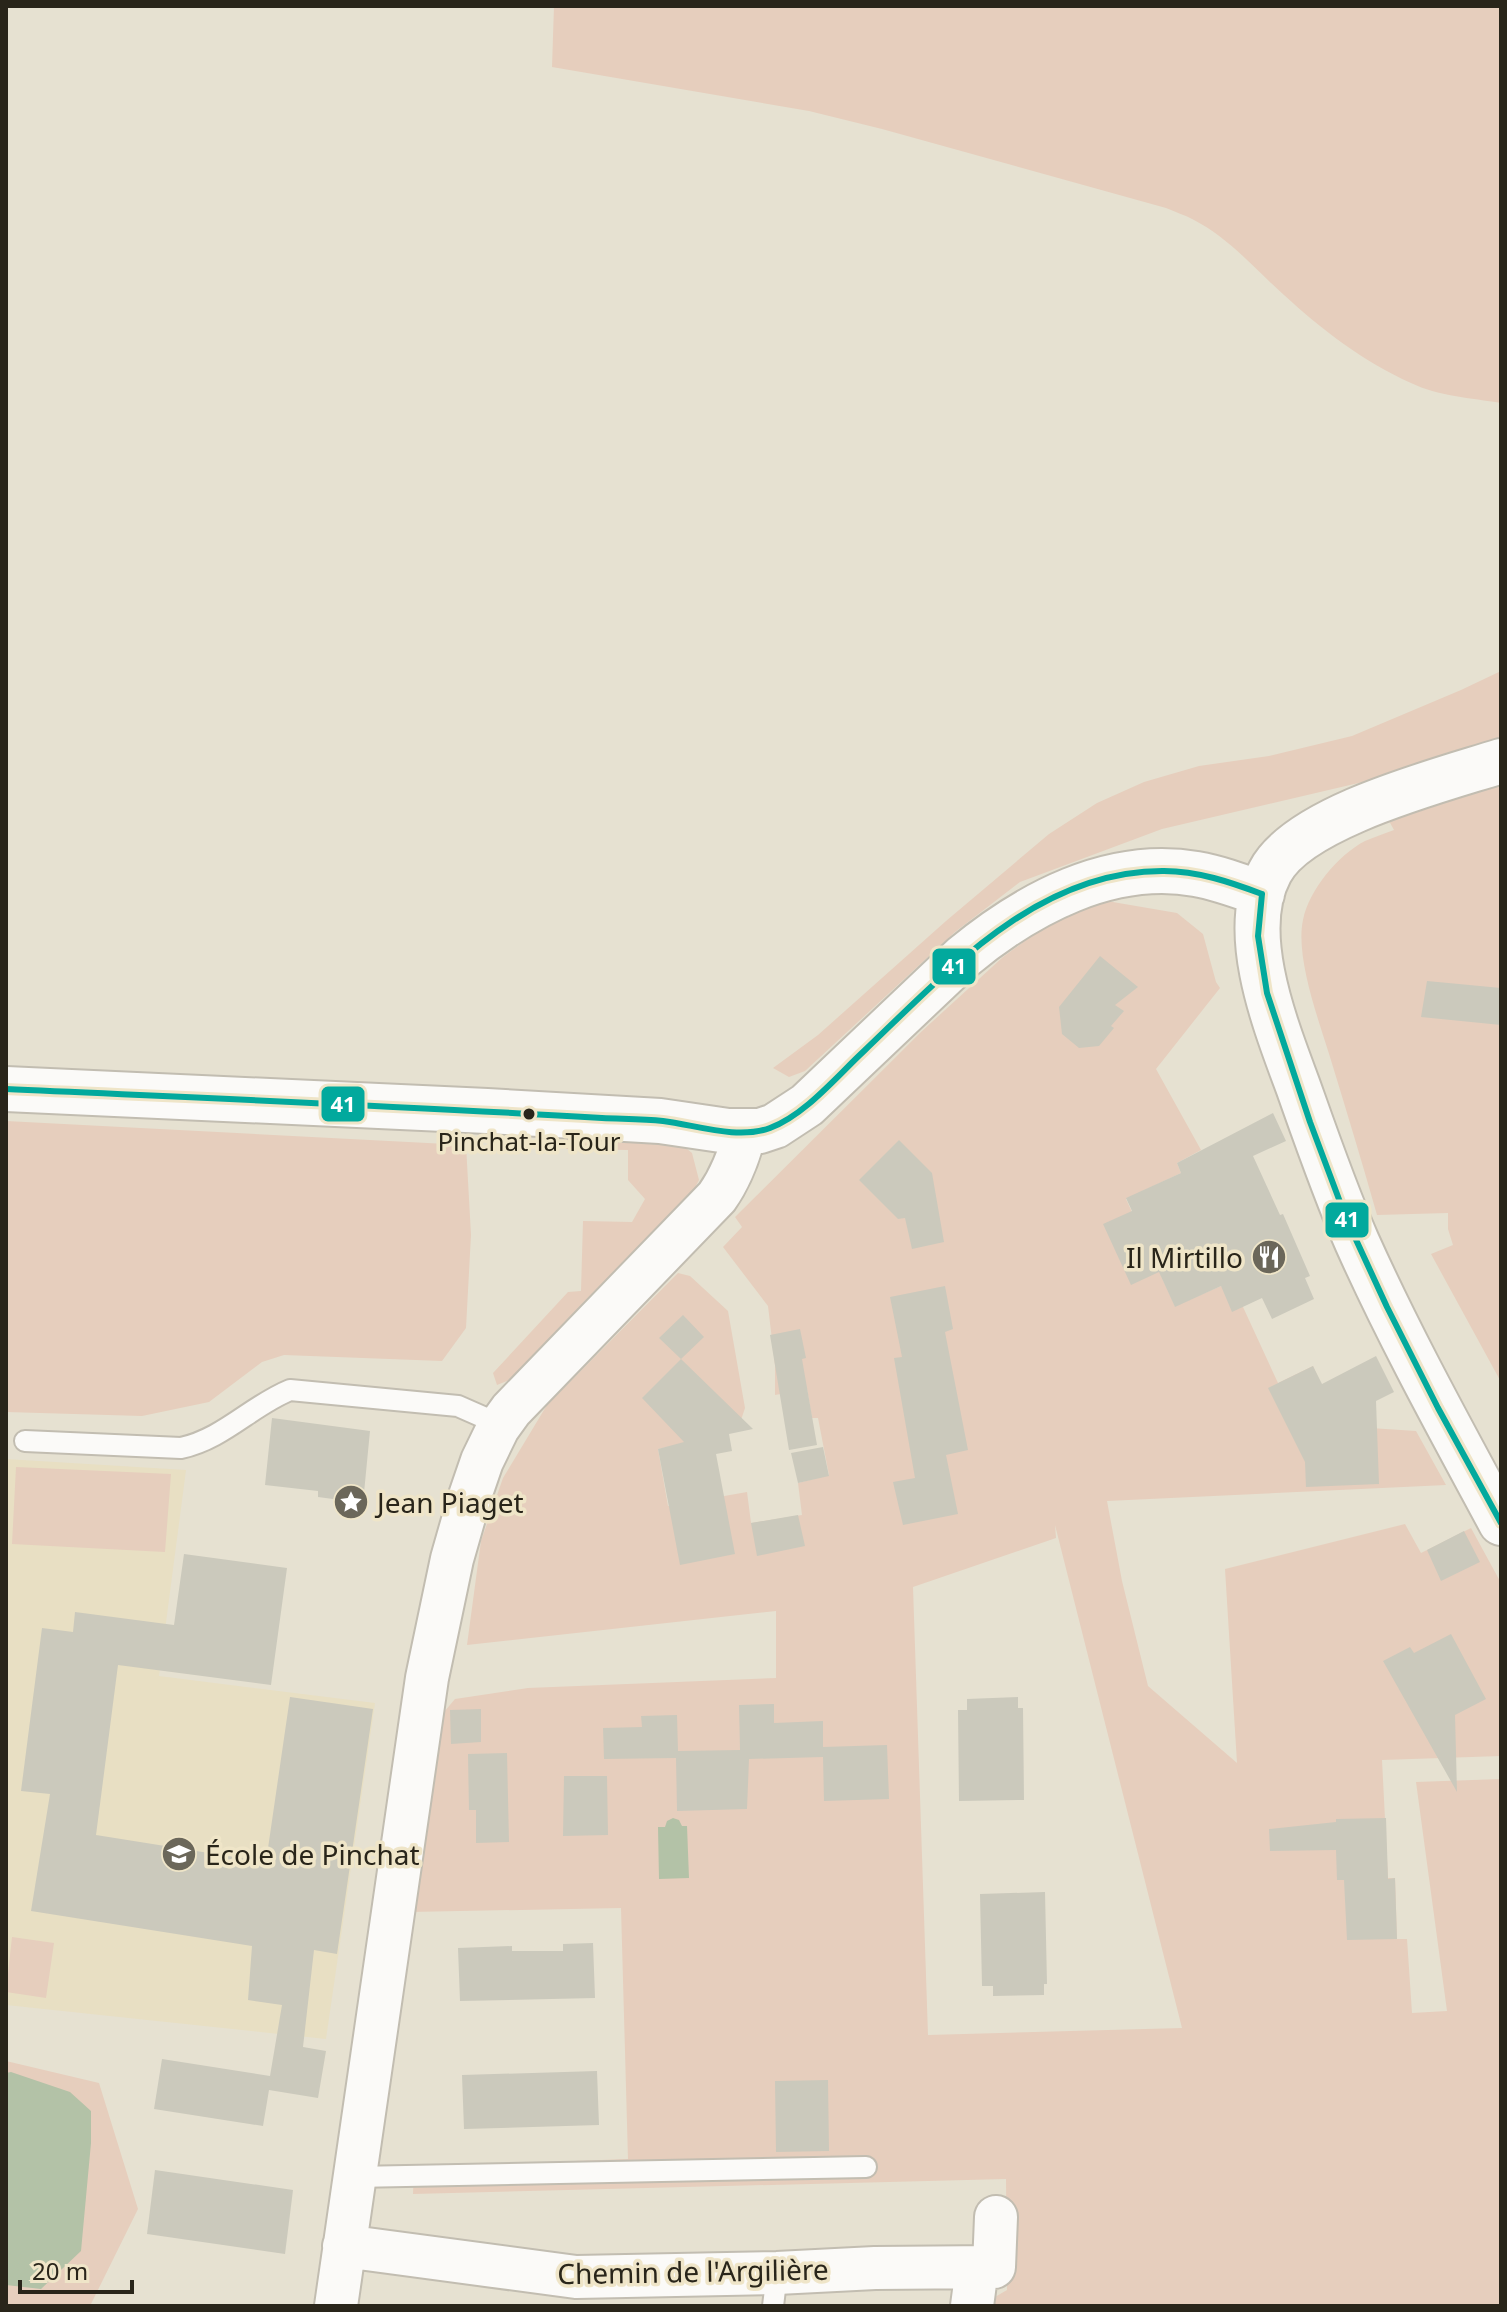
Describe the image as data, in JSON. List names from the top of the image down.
{
  "streets": {
    "street": ["Chemin de l'Argilière"]
  },
  "places": {
    "other": ["Pinchat-la-Tour"],
    "restaurant": ["Il Mirtillo"],
    "place": ["Jean Piaget"],
    "school or university": ["École de Pinchat"]
  },
  "lines": ["transit line 41"],
  "scale_bar": "20 m"
}
